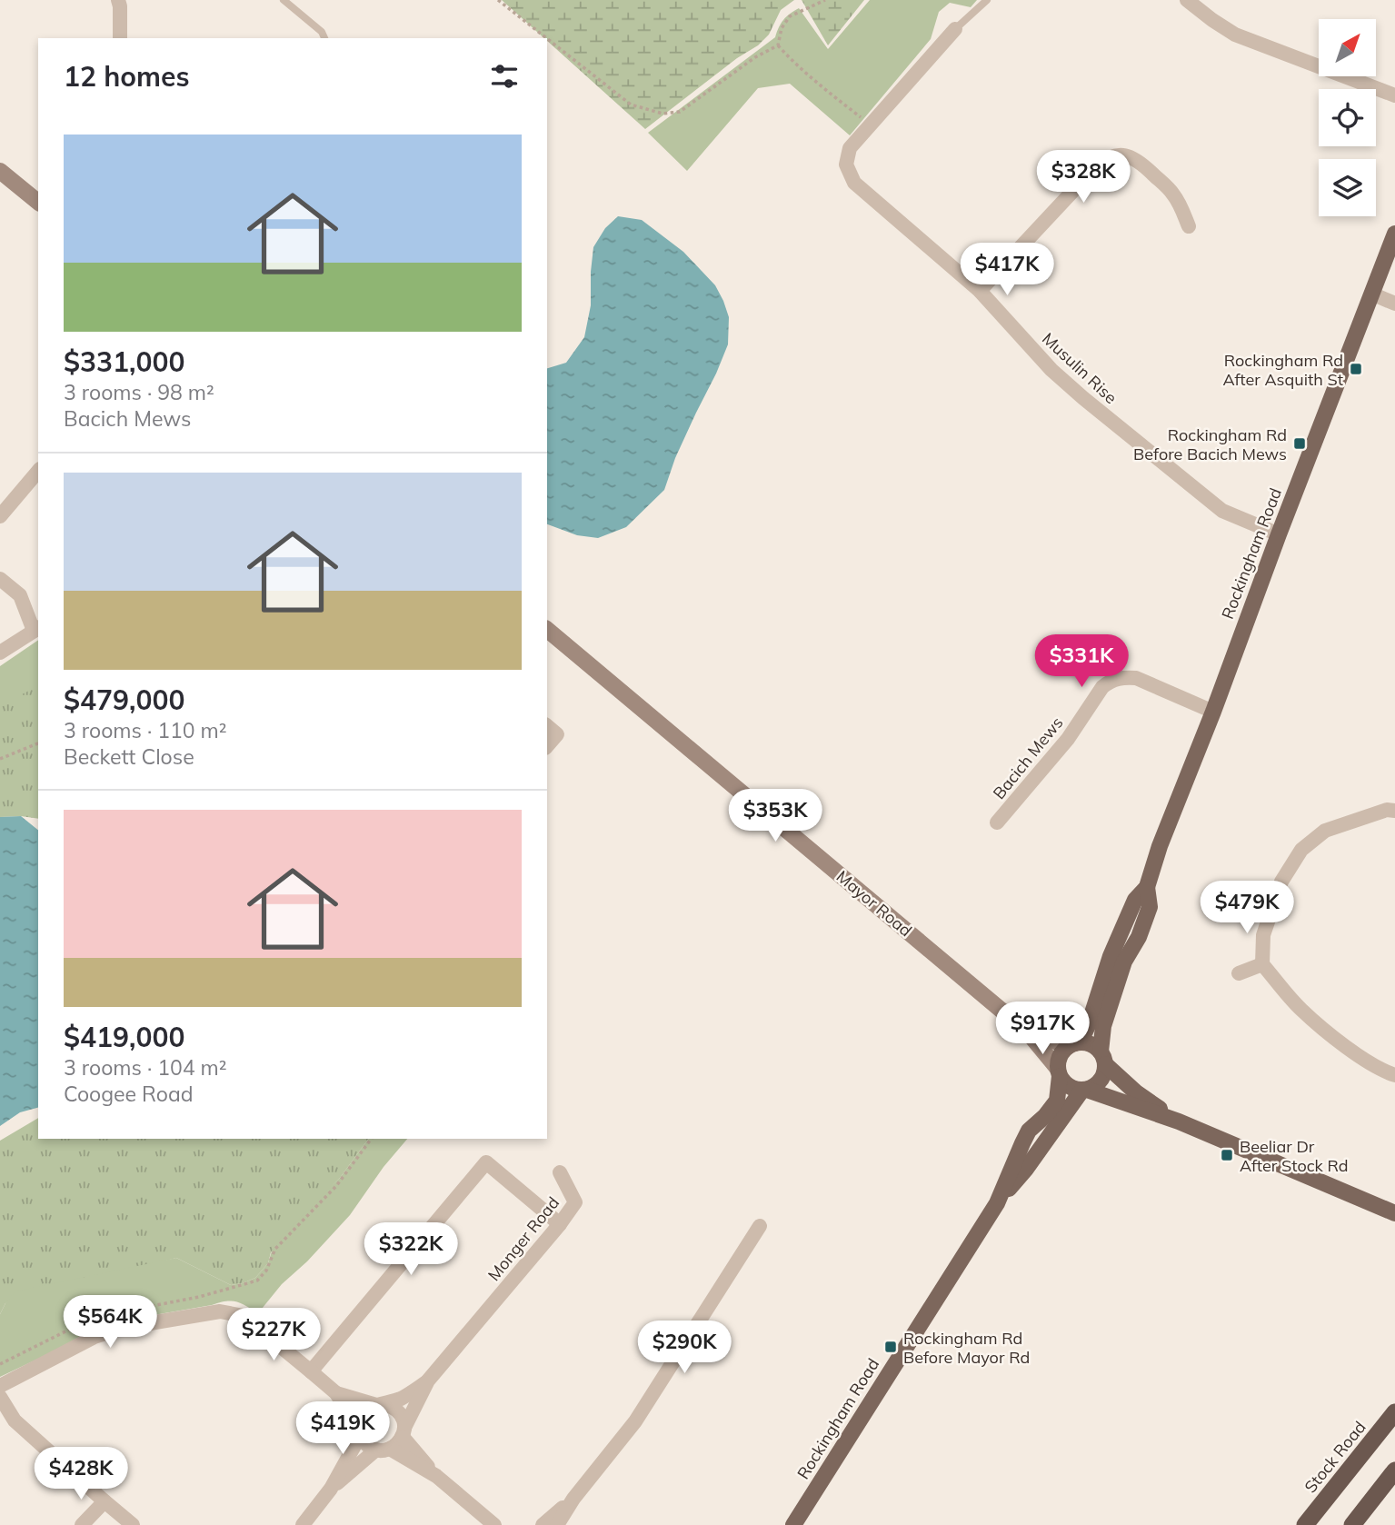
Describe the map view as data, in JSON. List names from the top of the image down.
{
  "streets": {
    "highway": ["Stock Road"],
    "main road": ["Rockingham Road", "Mayor Road"],
    "street": ["Musulin Rise", "Bacich Mews", "Monger Road"]
  },
  "crossings": [
    ["Musulin Rise", "Rockingham Road"],
    ["Rockingham Road", "Bacich Mews"],
    ["Rockingham Road", "Mayor Road"]
  ],
  "places": {
    "transit": [
      "Rockingham Rd After Asquith St",
      "Rockingham Rd Before Bacich Mews",
      "Beeliar Dr After Stock Rd",
      "Rockingham Rd Before Mayor Rd"
    ]
  },
  "north": "top right",
  "page": {
    "heading": "12 homes",
    "list": [
      {
        "name": "$331,000",
        "note": "3 rooms · 98 m² · Bacich Mews"
      },
      {
        "name": "$479,000",
        "note": "3 rooms · 110 m² · Beckett Close"
      },
      {
        "name": "$419,000",
        "note": "3 rooms · 104 m² · Coogee Road"
      }
    ],
    "price": [
      "$328K",
      "$417K",
      "$331K",
      "$353K",
      "$479K",
      "$917K",
      "$322K",
      "$564K",
      "$227K",
      "$290K",
      "$419K",
      "$428K"
    ]
  }
}
